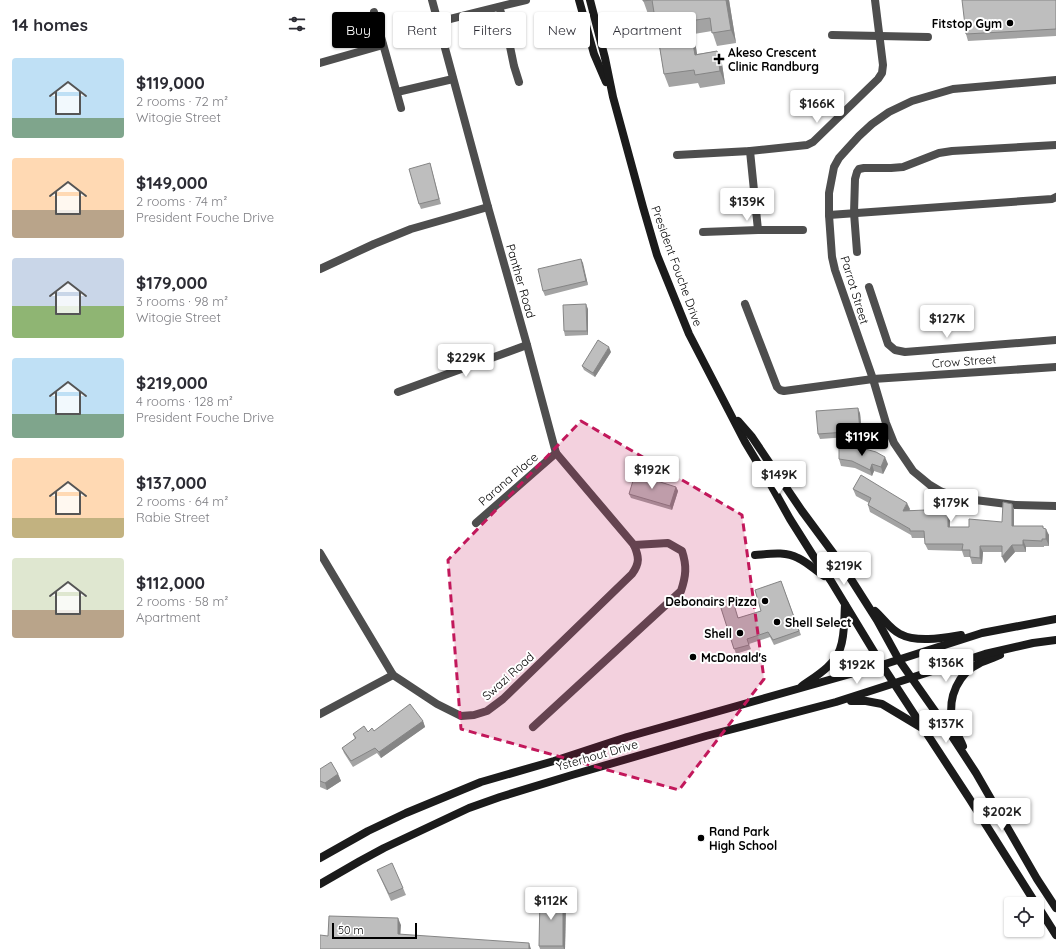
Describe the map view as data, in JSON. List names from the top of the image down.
{
  "streets": {
    "main road": ["President Fouche Drive", "Ysterhout Drive"],
    "street": [
      "Panther Road",
      "Parrot Street",
      "Crow Street",
      "Parana Place",
      "Swazi Road"
    ]
  },
  "crossings": [
    ["President Fouche Drive", "Ysterhout Drive"],
    ["Panther Road", "Parana Place"],
    ["Panther Road", "Swazi Road"],
    ["Parrot Street", "Crow Street"]
  ],
  "places": {
    "other": [
      "Fitstop Gym",
      "Debonairs Pizza",
      "Shell Select",
      "Shell",
      "McDonald's",
      "Rand Park High School"
    ],
    "health": ["Akeso Crescent Clinic Randburg"]
  },
  "scale_bar": "50 m",
  "page": {
    "heading": "14 homes",
    "chip": [
      "Buy",
      "Rent",
      "Filters",
      "New",
      "Apartment"
    ],
    "list": [
      {
        "name": "$119,000",
        "note": "2 rooms · 72 m² · Witogie Street"
      },
      {
        "name": "$149,000",
        "note": "2 rooms · 74 m² · President Fouche Drive"
      },
      {
        "name": "$179,000",
        "note": "3 rooms · 98 m² · Witogie Street"
      },
      {
        "name": "$219,000",
        "note": "4 rooms · 128 m² · President Fouche Drive"
      },
      {
        "name": "$137,000",
        "note": "2 rooms · 64 m² · Rabie Street"
      },
      {
        "name": "$112,000",
        "note": "2 rooms · 58 m² · Apartment"
      }
    ],
    "price": [
      "$166K",
      "$139K",
      "$127K",
      "$229K",
      "$119K",
      "$192K",
      "$149K",
      "$179K",
      "$219K",
      "$136K",
      "$192K",
      "$137K",
      "$202K",
      "$112K"
    ],
    "scale": "50 m"
  }
}
